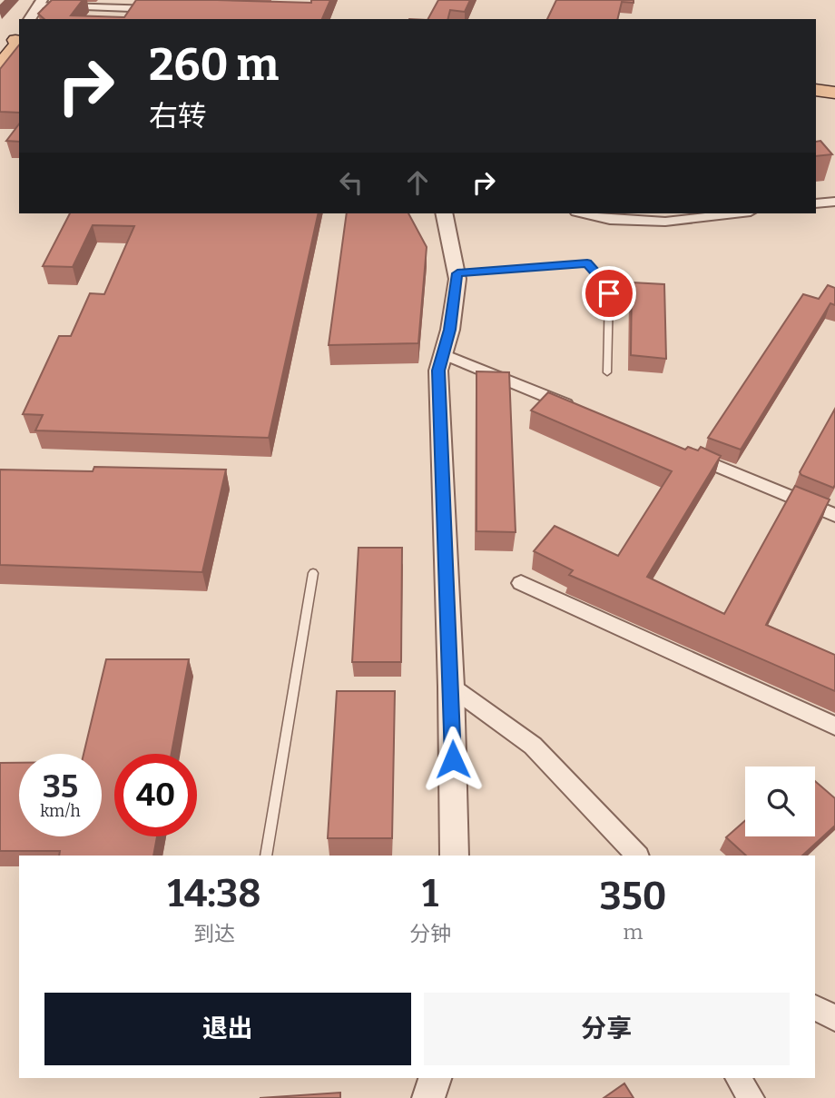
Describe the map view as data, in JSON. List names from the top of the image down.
{
  "page": {
    "turn": ["260 m", "右转"],
    "speed": "35 km/h",
    "limit": "40",
    "eta": [
      "14:38",
      "到达",
      "1",
      "分钟",
      "350",
      "m"
    ],
    "buttons": ["退出", "分享"]
  }
}
